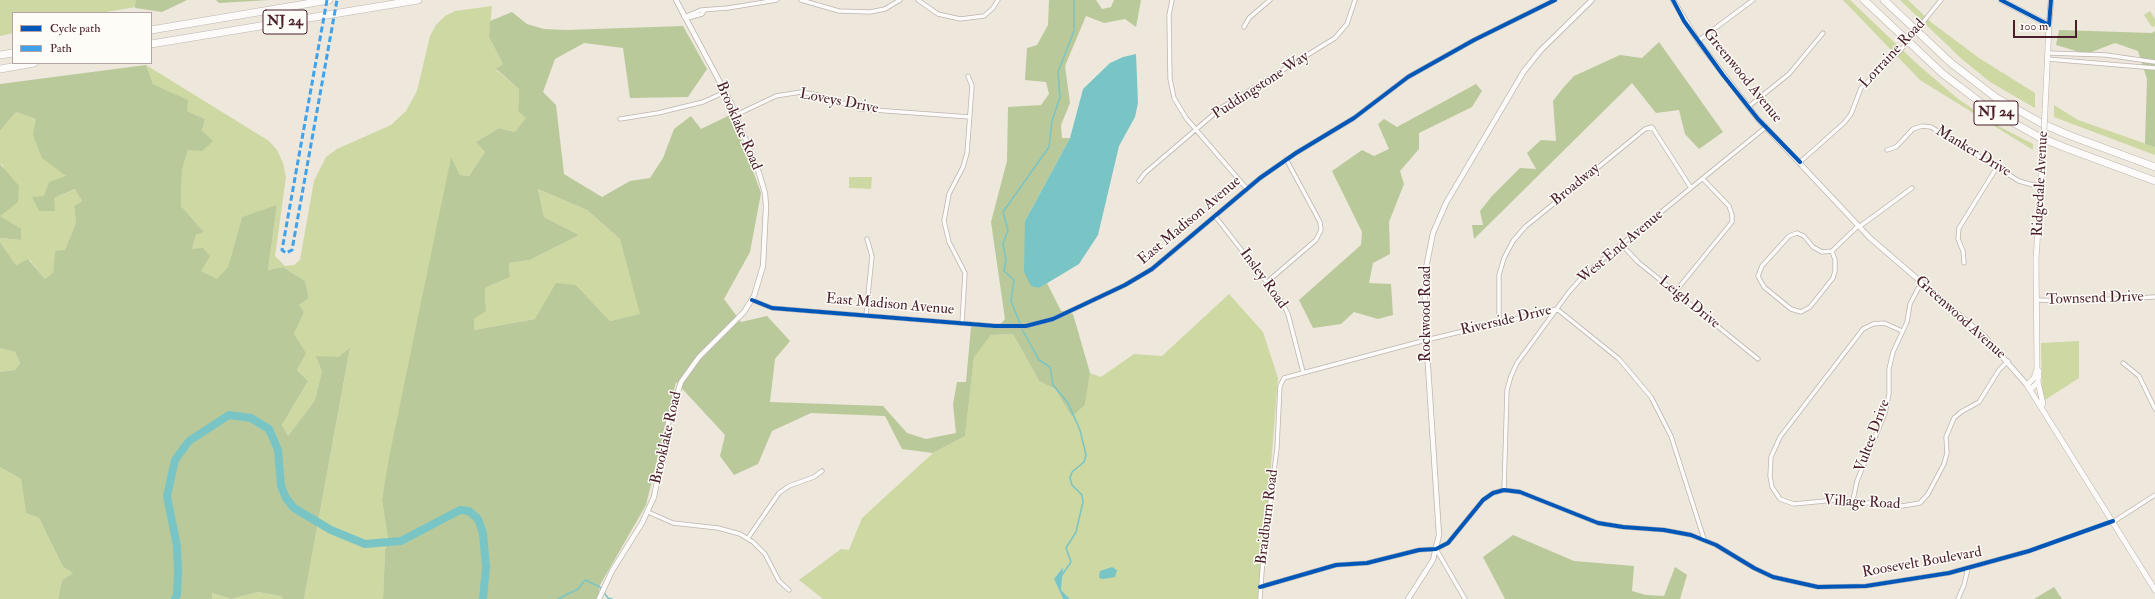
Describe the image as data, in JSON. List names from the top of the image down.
{
  "streets": {
    "highway": ["NJ 24"],
    "main road": ["Ridgedale Avenue"],
    "street": [
      "Lorraine Road",
      "Greenwood Avenue",
      "Puddingstone Way",
      "Loveys Drive",
      "Brooklake Road",
      "Manker Drive",
      "Broadway",
      "East Madison Avenue",
      "West End Avenue",
      "Insley Road",
      "Townsend Drive",
      "Leigh Drive",
      "Rockwood Road",
      "Riverside Drive",
      "Vultee Drive",
      "Village Road",
      "Braidburn Road",
      "Roosevelt Boulevard"
    ]
  },
  "crossings": [
    ["Lorraine Road", "Greenwood Avenue"],
    ["Greenwood Avenue", "West End Avenue"],
    ["Greenwood Avenue", "Vultee Drive"],
    ["Greenwood Avenue", "Village Road"],
    ["Loveys Drive", "Brooklake Road"],
    ["Brooklake Road", "East Madison Avenue"],
    ["Manker Drive", "Ridgedale Avenue"],
    ["Ridgedale Avenue", "Townsend Drive"],
    ["Broadway", "West End Avenue"],
    ["Broadway", "Riverside Drive"],
    ["East Madison Avenue", "Insley Road"],
    ["West End Avenue", "Leigh Drive"],
    ["West End Avenue", "Riverside Drive"],
    ["West End Avenue", "Roosevelt Boulevard"],
    ["Insley Road", "Riverside Drive"],
    ["Rockwood Road", "Riverside Drive"],
    ["Riverside Drive", "Braidburn Road"],
    ["Riverside Drive", "Roosevelt Boulevard"],
    ["Vultee Drive", "Village Road"]
  ],
  "legend": ["Cycle path", "Path"],
  "scale_bar": "100 m"
}
